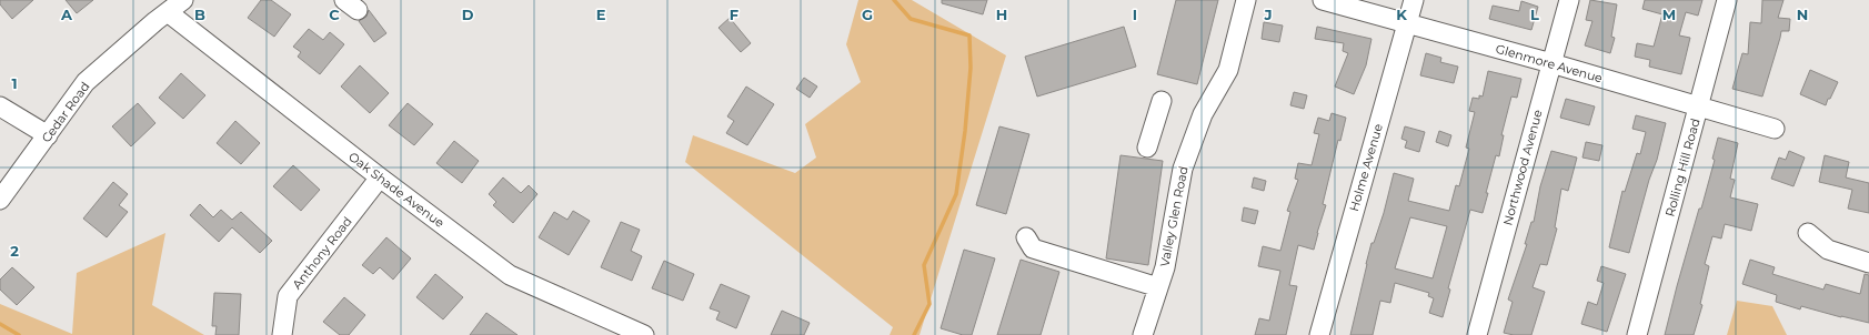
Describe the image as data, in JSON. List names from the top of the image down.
{
  "streets": {
    "street": [
      "Glenmore Avenue",
      "Cedar Road",
      "Holme Avenue",
      "Northwood Avenue",
      "Rolling Hill Road",
      "Oak Shade Avenue",
      "Valley Glen Road",
      "Anthony Road"
    ]
  },
  "crossings": [
    ["Glenmore Avenue", "Holme Avenue"],
    ["Glenmore Avenue", "Northwood Avenue"],
    ["Glenmore Avenue", "Rolling Hill Road"],
    ["Cedar Road", "Oak Shade Avenue"],
    ["Oak Shade Avenue", "Anthony Road"]
  ],
  "grid": {
    "columns": [
      "A",
      "B",
      "C",
      "D",
      "E",
      "F",
      "G",
      "H",
      "I",
      "J",
      "K",
      "L",
      "M",
      "N"
    ],
    "rows": ["1", "2"]
  }
}
